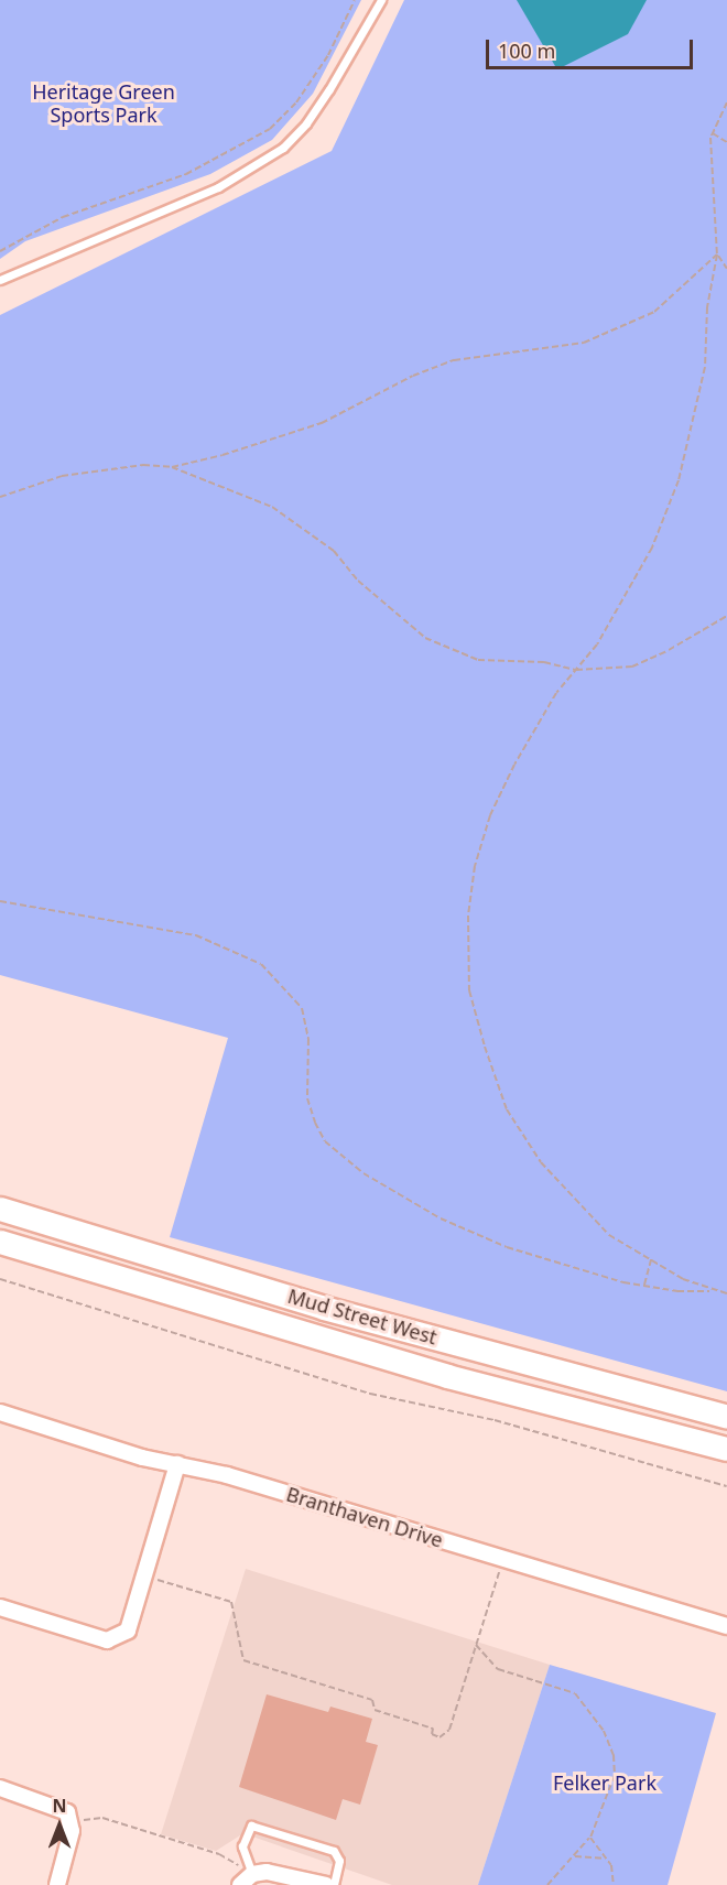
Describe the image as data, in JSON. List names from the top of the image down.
{
  "streets": {
    "main road": ["Mud Street West"],
    "street": ["Branthaven Drive"]
  },
  "parks": ["Heritage Green Sports Park", "Felker Park"],
  "scale_bar": "100 m",
  "north": "top"
}
